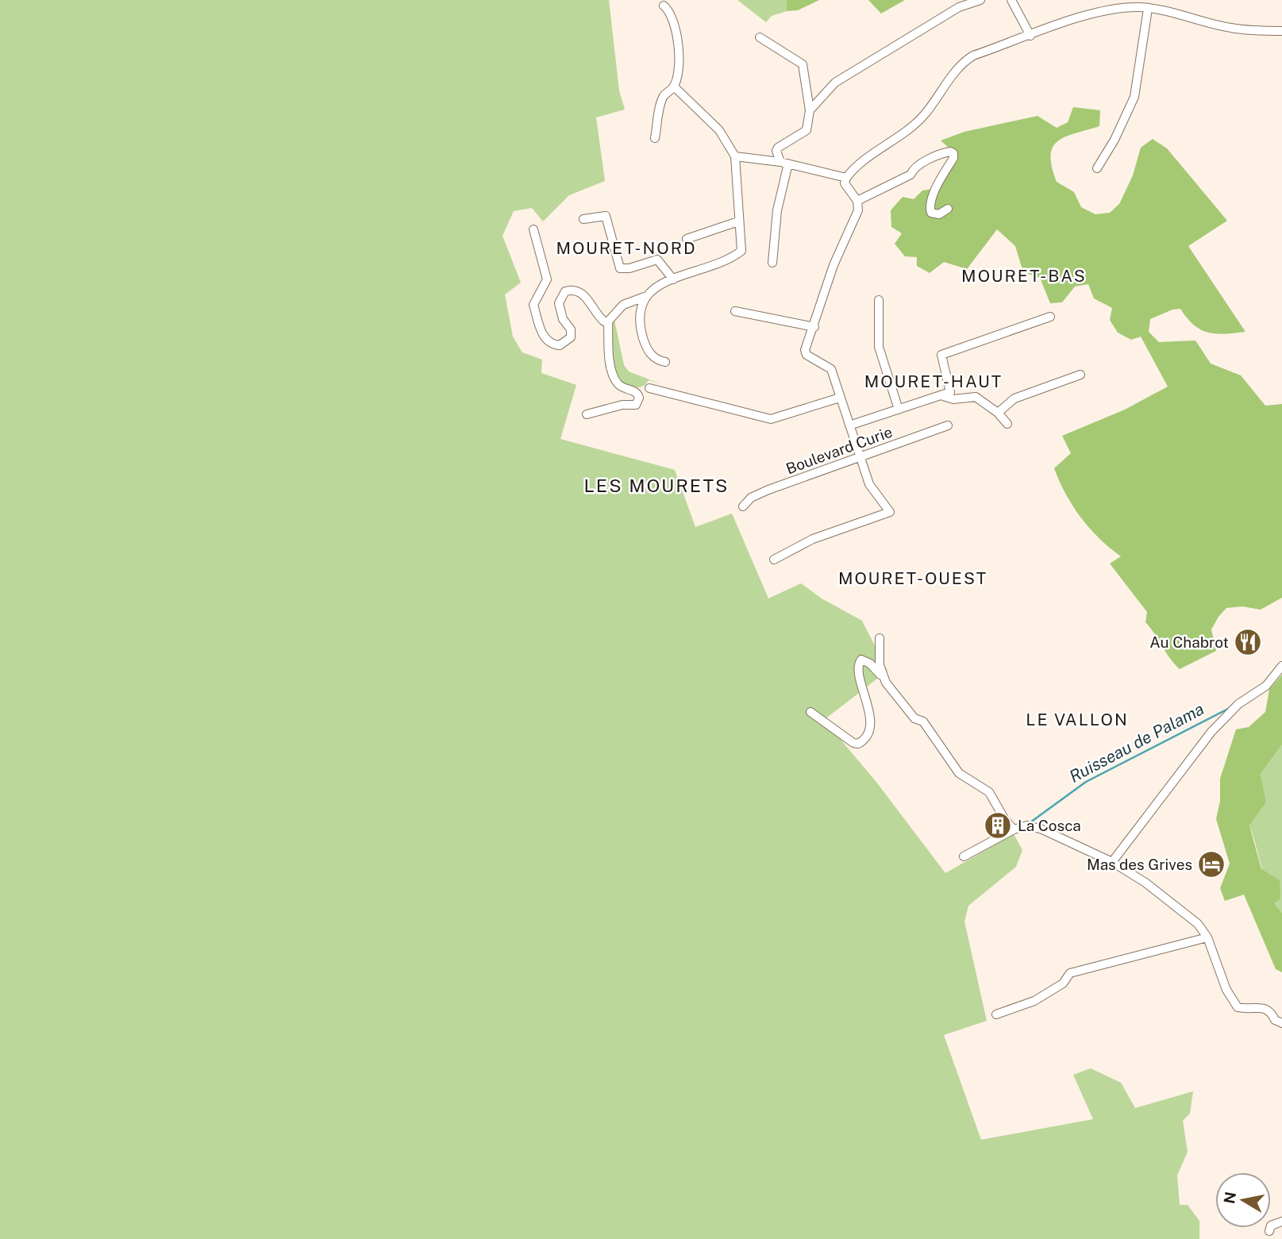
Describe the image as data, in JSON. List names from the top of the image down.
{
  "streets": {
    "street": ["Boulevard Curie"]
  },
  "districts": [
    "MOURET-NORD",
    "MOURET-BAS",
    "MOURET-HAUT",
    "LES MOURETS",
    "MOURET-OUEST",
    "LE VALLON"
  ],
  "water": ["Ruisseau de Palama"],
  "places": {
    "restaurant": ["Au Chabrot"],
    "building": ["La Cosca"],
    "hotel": ["Mas des Grives"]
  },
  "north": "left"
}
